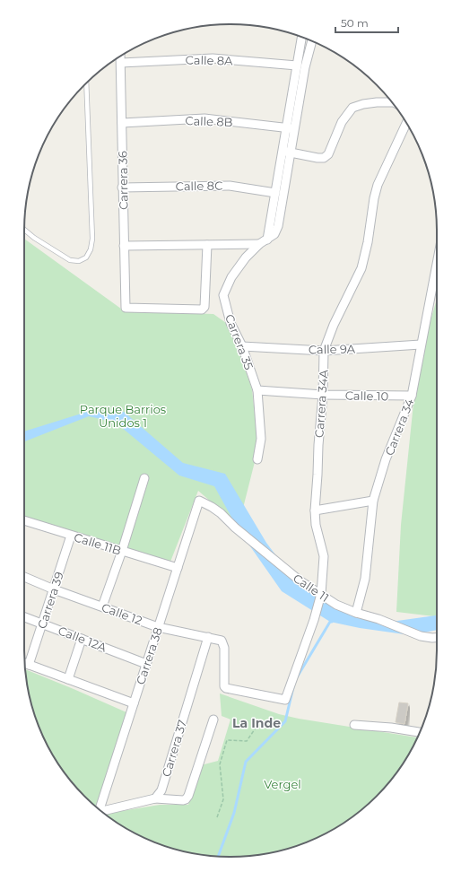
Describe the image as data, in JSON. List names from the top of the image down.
{
  "streets": {
    "street": [
      "Calle 8A",
      "Calle 8B",
      "Carrera 36",
      "Calle 8C",
      "Carrera 35",
      "Calle 9A",
      "Calle 10",
      "Carrera 34A",
      "Carrera 34",
      "Calle 11B",
      "Calle 11",
      "Carrera 39",
      "Calle 12",
      "Calle 12A",
      "Carrera 38",
      "Carrera 37"
    ]
  },
  "crossings": [
    ["Calle 8A", "Carrera 36"],
    ["Calle 8B", "Carrera 36"],
    ["Calle 8B", "Carrera 35"],
    ["Carrera 36", "Calle 8C"],
    ["Carrera 35", "Calle 9A"],
    ["Carrera 35", "Calle 10"],
    ["Calle 9A", "Carrera 34A"],
    ["Calle 9A", "Carrera 34"],
    ["Calle 10", "Carrera 34A"],
    ["Calle 10", "Carrera 34"],
    ["Carrera 34A", "Calle 11"],
    ["Carrera 34A", "Calle 12"],
    ["Carrera 34", "Calle 11"],
    ["Calle 11B", "Carrera 39"],
    ["Calle 11B", "Carrera 38"],
    ["Calle 11", "Carrera 38"],
    ["Carrera 39", "Calle 12"],
    ["Carrera 39", "Calle 12A"],
    ["Calle 12", "Carrera 38"],
    ["Calle 12", "Carrera 37"],
    ["Calle 12A", "Carrera 38"]
  ],
  "districts": ["La Inde"],
  "parks": ["Parque Barrios Unidos 1", "Vergel"],
  "scale_bar": "50 m"
}
